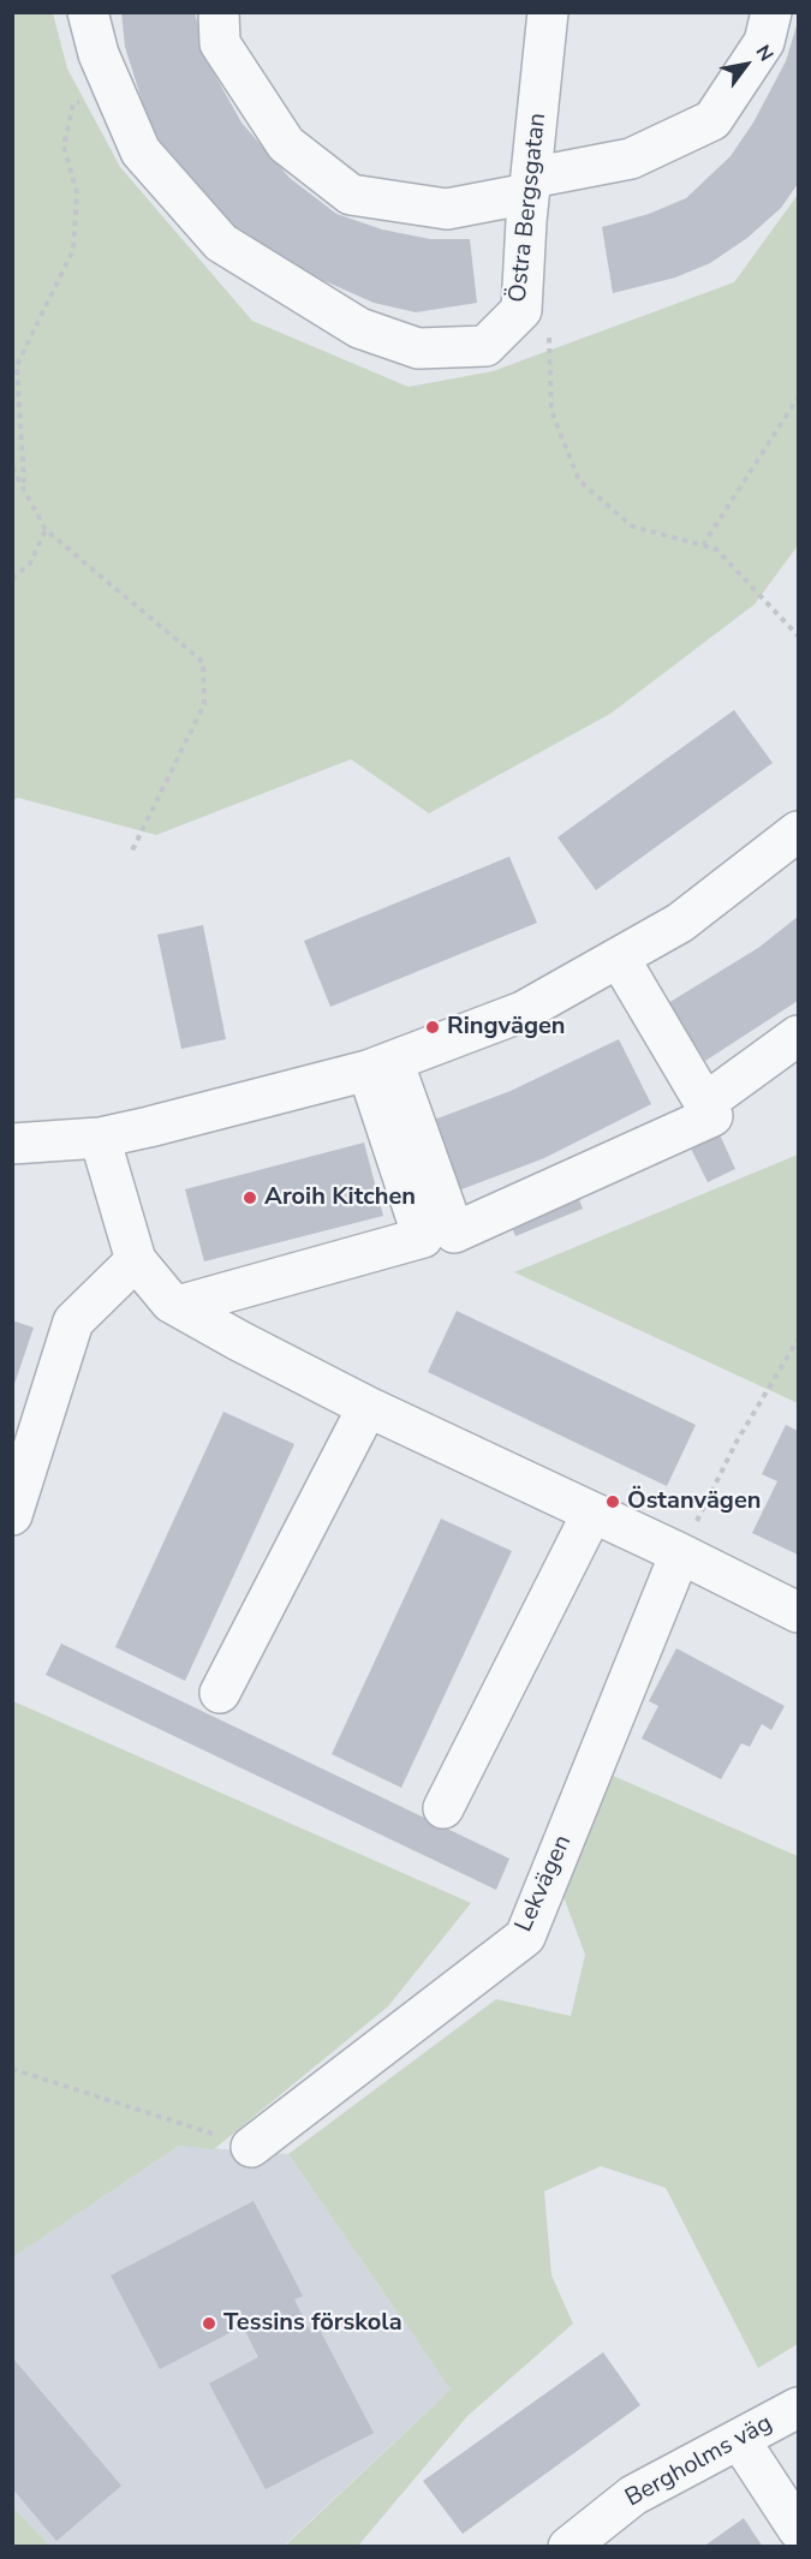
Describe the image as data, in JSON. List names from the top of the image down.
{
  "streets": {
    "street": ["Östra Bergsgatan", "Lekvägen", "Bergholms väg"]
  },
  "places": [
    "Ringvägen",
    "Aroih Kitchen",
    "Östanvägen",
    "Tessins förskola"
  ],
  "north": "top right"
}
